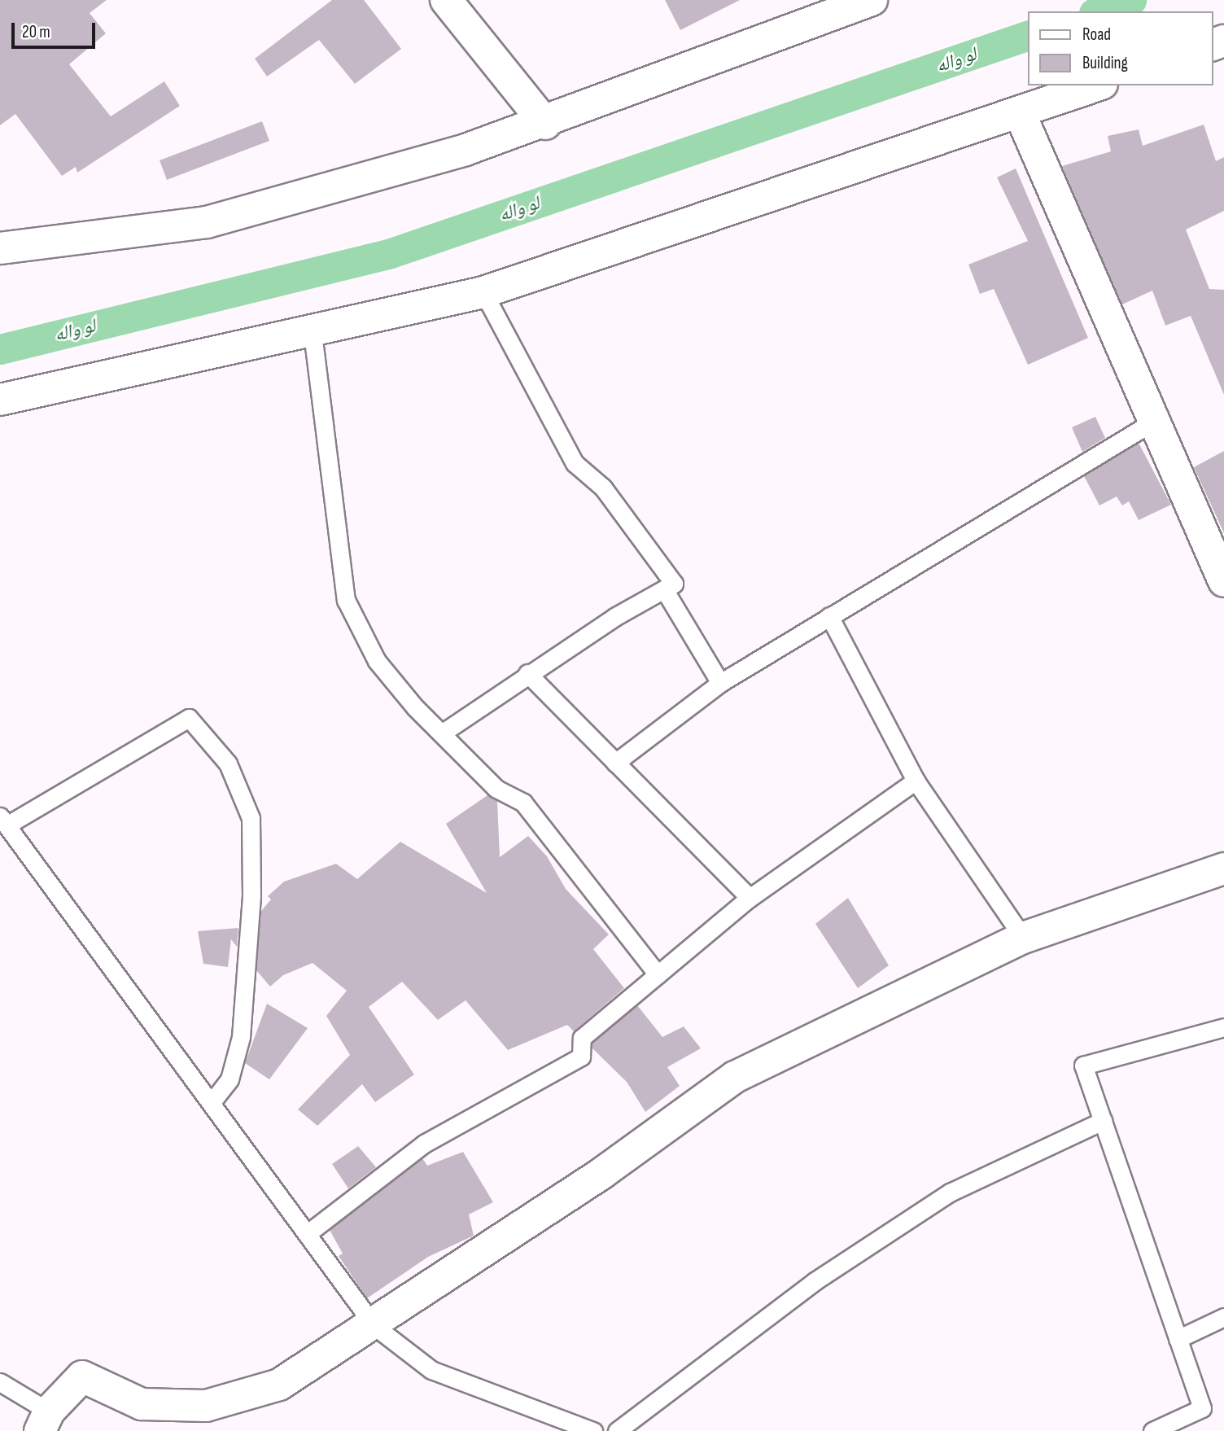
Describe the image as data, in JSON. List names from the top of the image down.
{
  "water": ["لو واله"],
  "legend": ["Road", "Building"],
  "scale_bar": "20 m"
}
